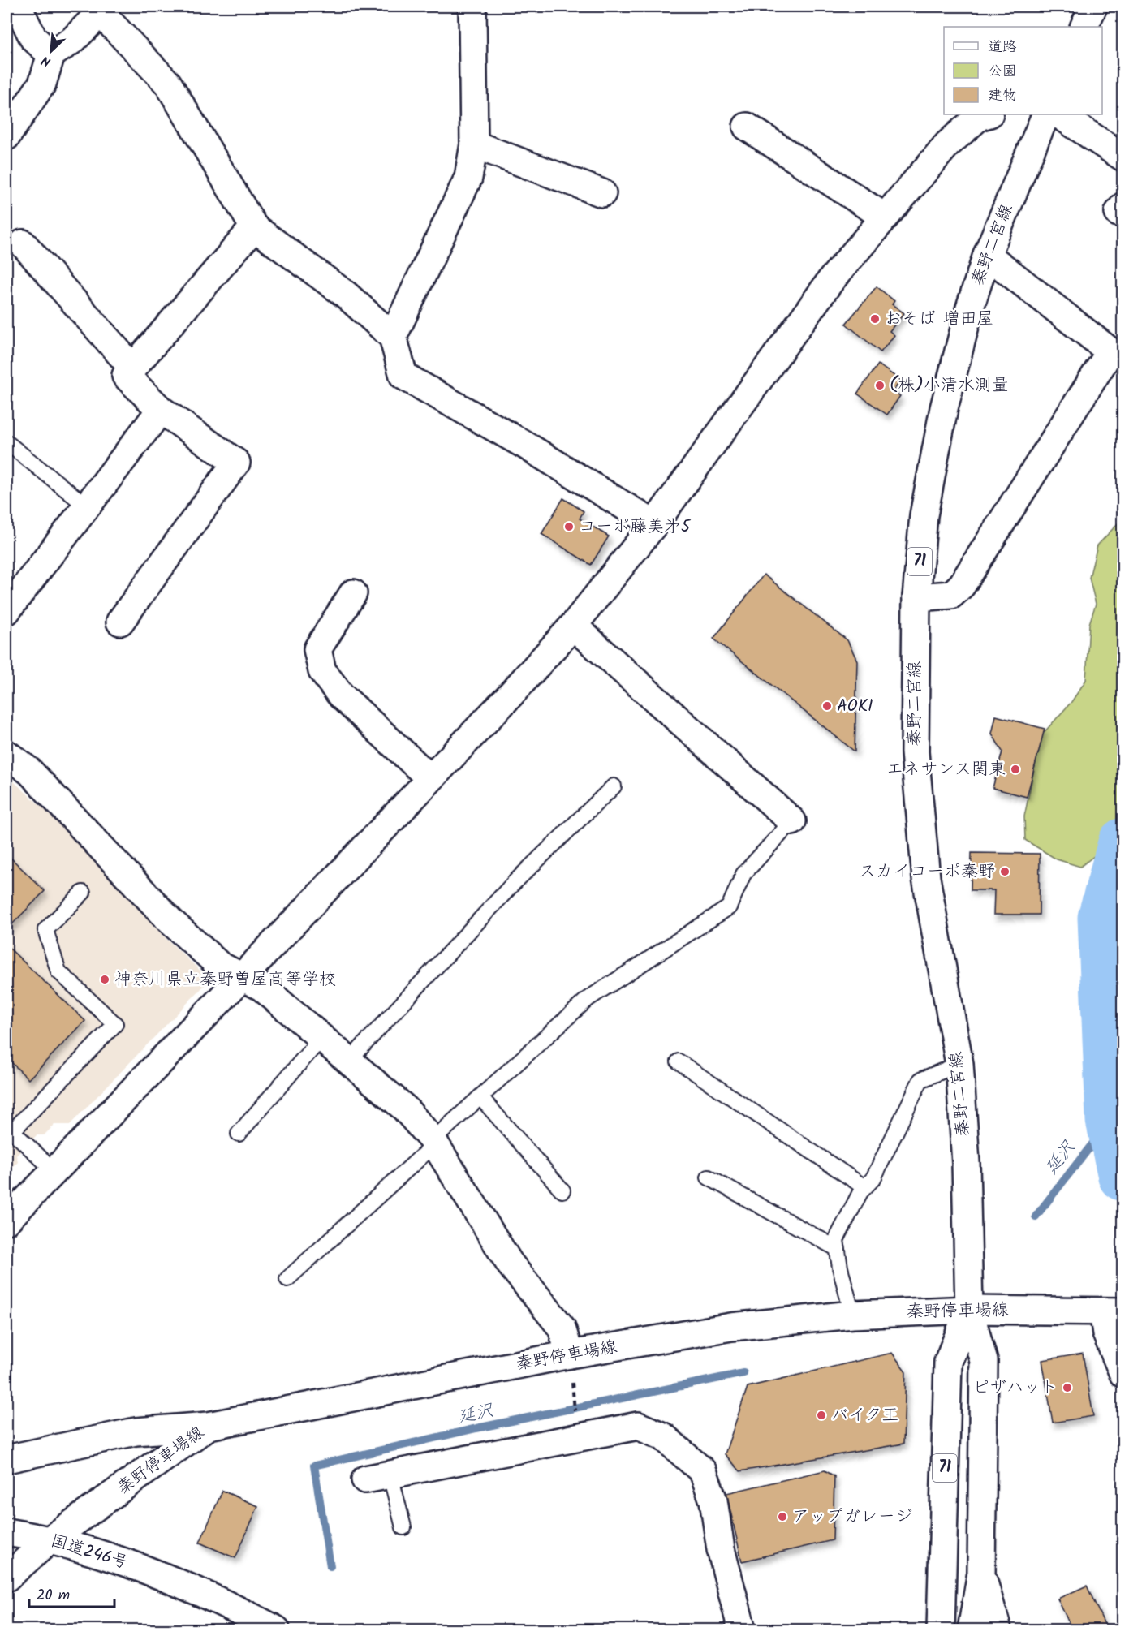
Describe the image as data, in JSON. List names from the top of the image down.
{
  "streets": {
    "main road": [
      "秦野二宮線",
      "71",
      "秦野停車場線",
      "国道246号"
    ]
  },
  "crossings": [
    ["秦野二宮線", "71"],
    ["秦野二宮線", "秦野停車場線"],
    ["71", "秦野停車場線"],
    ["秦野停車場線", "国道246号"]
  ],
  "water": ["延沢"],
  "places": [
    "おそば 増田屋",
    "(株)小清水測量",
    "コーポ藤美㐧5",
    "AOKI",
    "エネサンス関東",
    "スカイコーポ秦野",
    "神奈川県立秦野曽屋高等学校",
    "ピザハット",
    "バイク王",
    "アップガレージ"
  ],
  "legend": ["道路", "公園", "建物"],
  "scale_bar": "20 m",
  "north": "bottom left"
}
